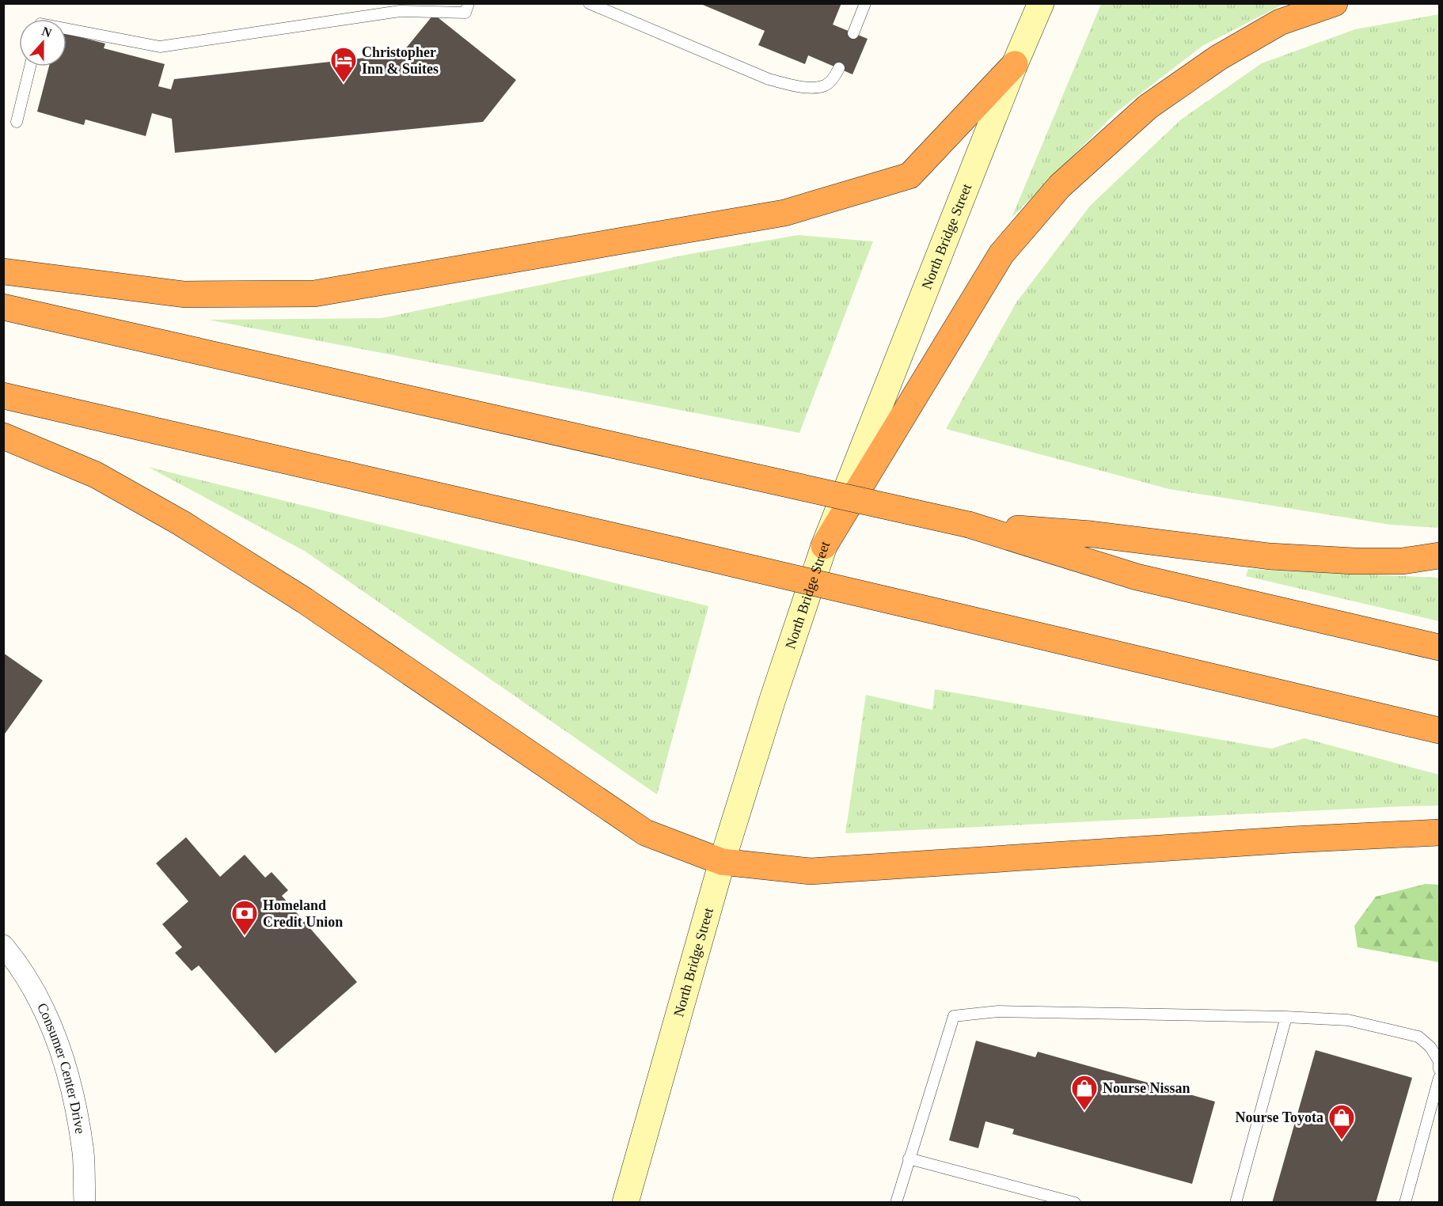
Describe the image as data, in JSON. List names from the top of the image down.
{
  "streets": {
    "main road": ["North Bridge Street"],
    "street": ["Consumer Center Drive"]
  },
  "places": {
    "hotel": ["Christopher Inn & Suites"],
    "bank": ["Homeland Credit Union"],
    "shop": ["Nourse Nissan", "Nourse Toyota"]
  },
  "north": "top"
}
